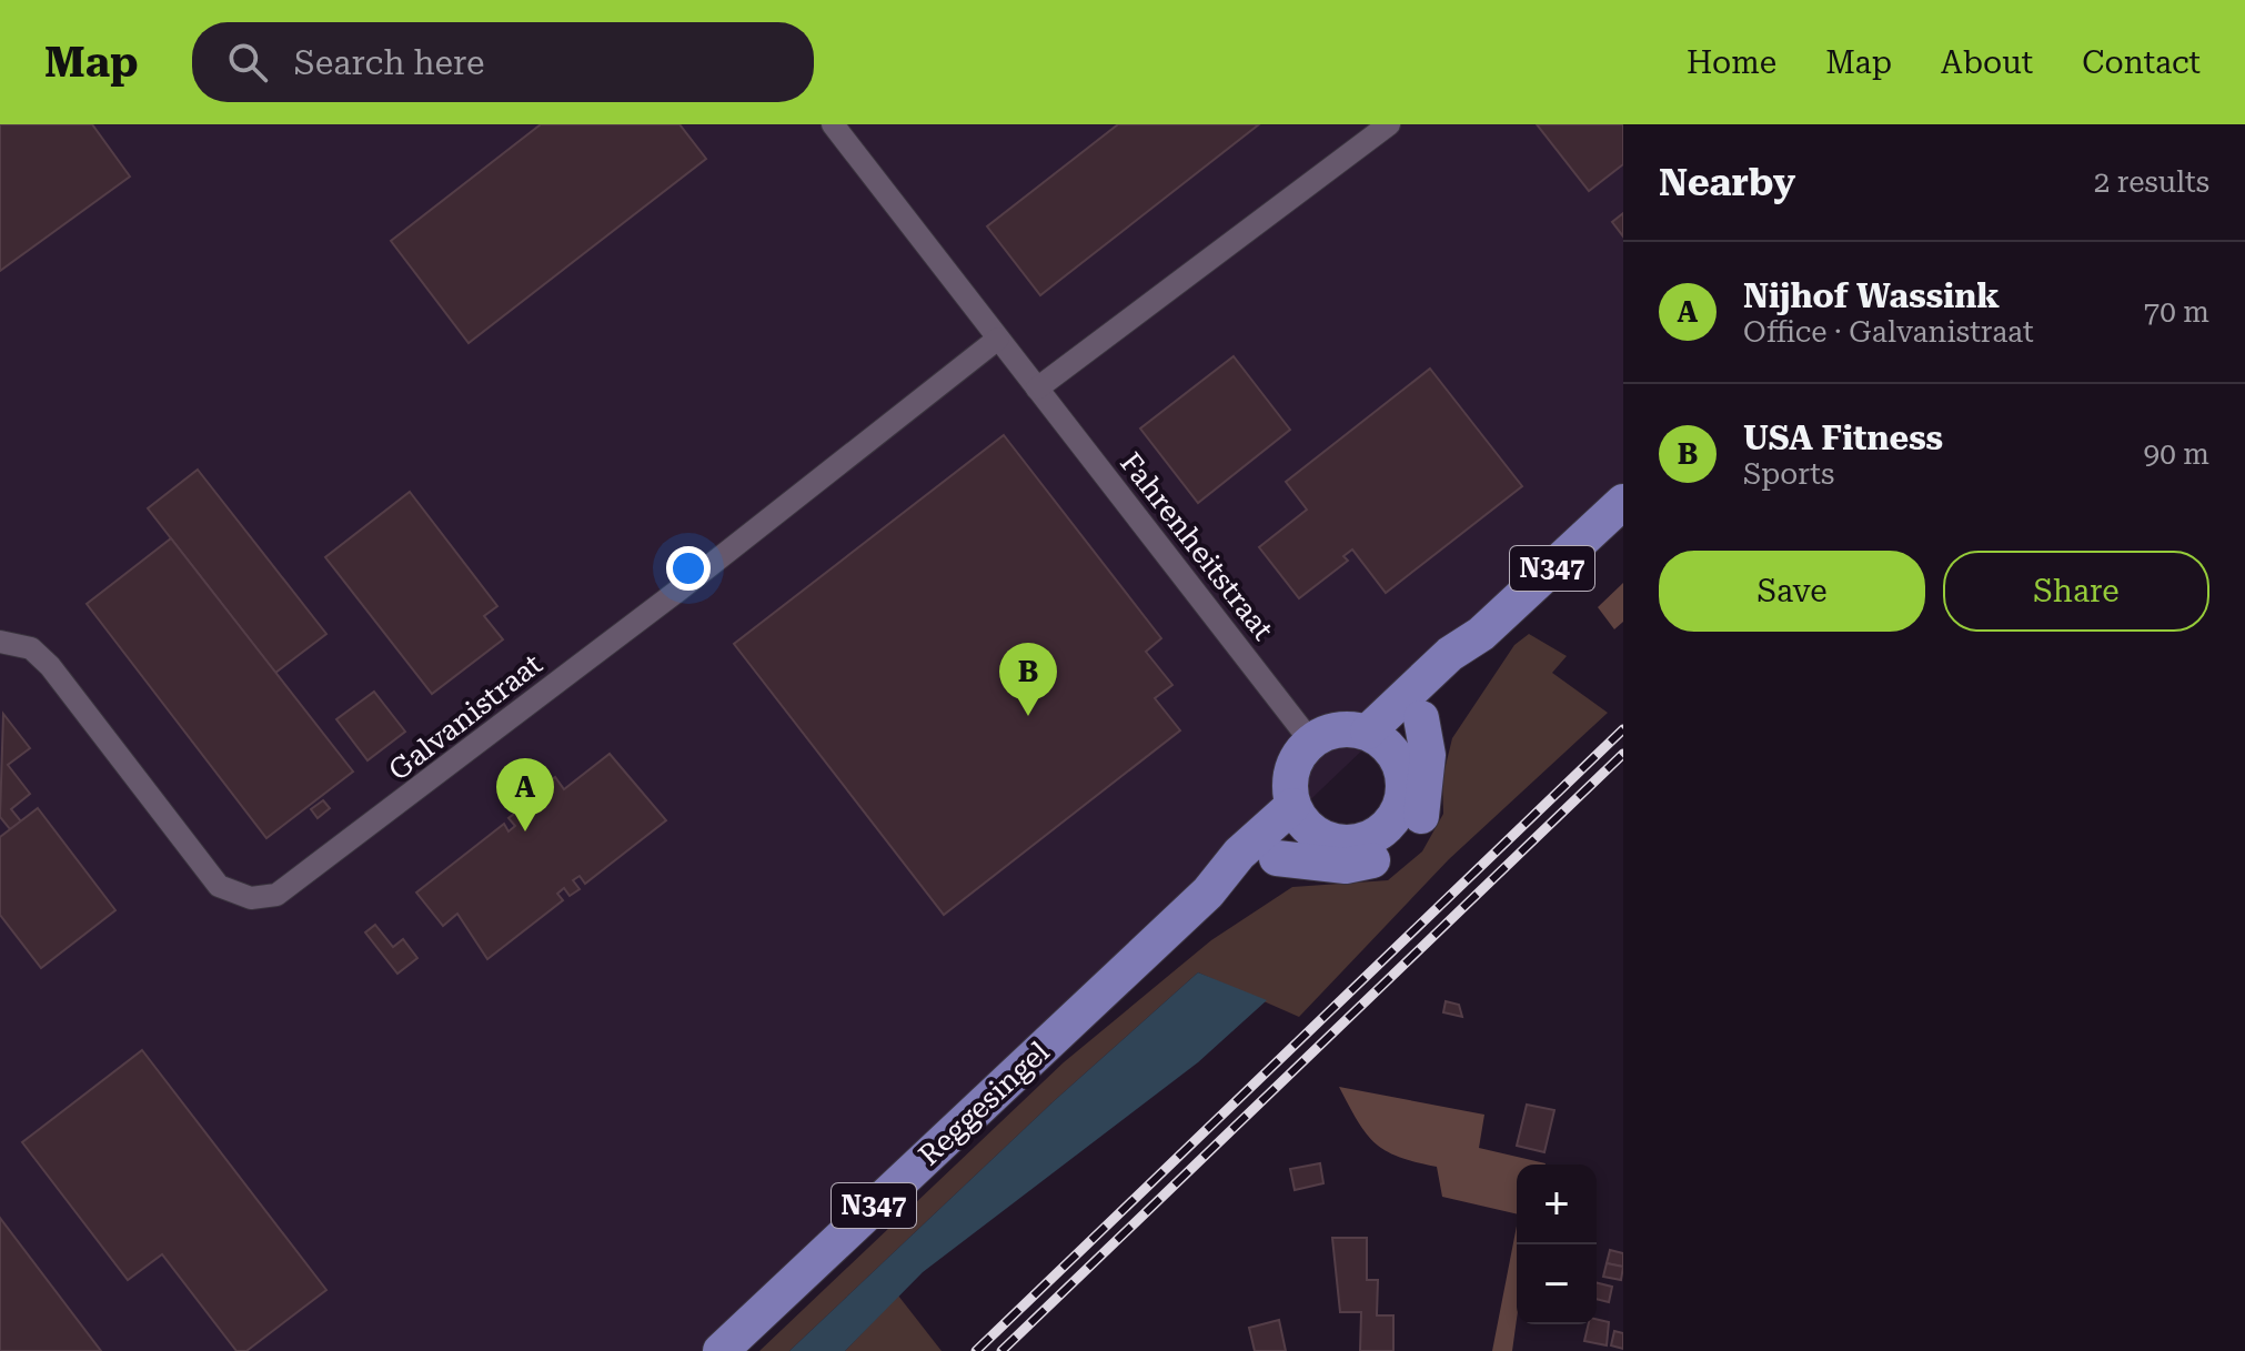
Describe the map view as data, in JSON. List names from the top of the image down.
{
  "streets": {
    "main road": ["N347", "Reggesingel"],
    "street": ["Fahrenheitstraat", "Galvanistraat"]
  },
  "crossings": [
    ["Fahrenheitstraat", "N347"],
    ["Fahrenheitstraat", "Galvanistraat"],
    ["Fahrenheitstraat", "Reggesingel"],
    ["N347", "Reggesingel"]
  ],
  "page": {
    "header": "Map",
    "search": "Search here",
    "nav": [
      "Home",
      "Map",
      "About",
      "Contact"
    ],
    "heading": ["Nearby", "2 results"],
    "list": [
      {
        "mark": "A",
        "name": "Nijhof Wassink",
        "note": "Office · Galvanistraat",
        "value": "70 m"
      },
      {
        "mark": "B",
        "name": "USA Fitness",
        "note": "Sports",
        "value": "90 m"
      }
    ],
    "buttons": ["Save", "Share"],
    "pins": ["B", "A"],
    "map_buttons": ["+", "−"]
  }
}
